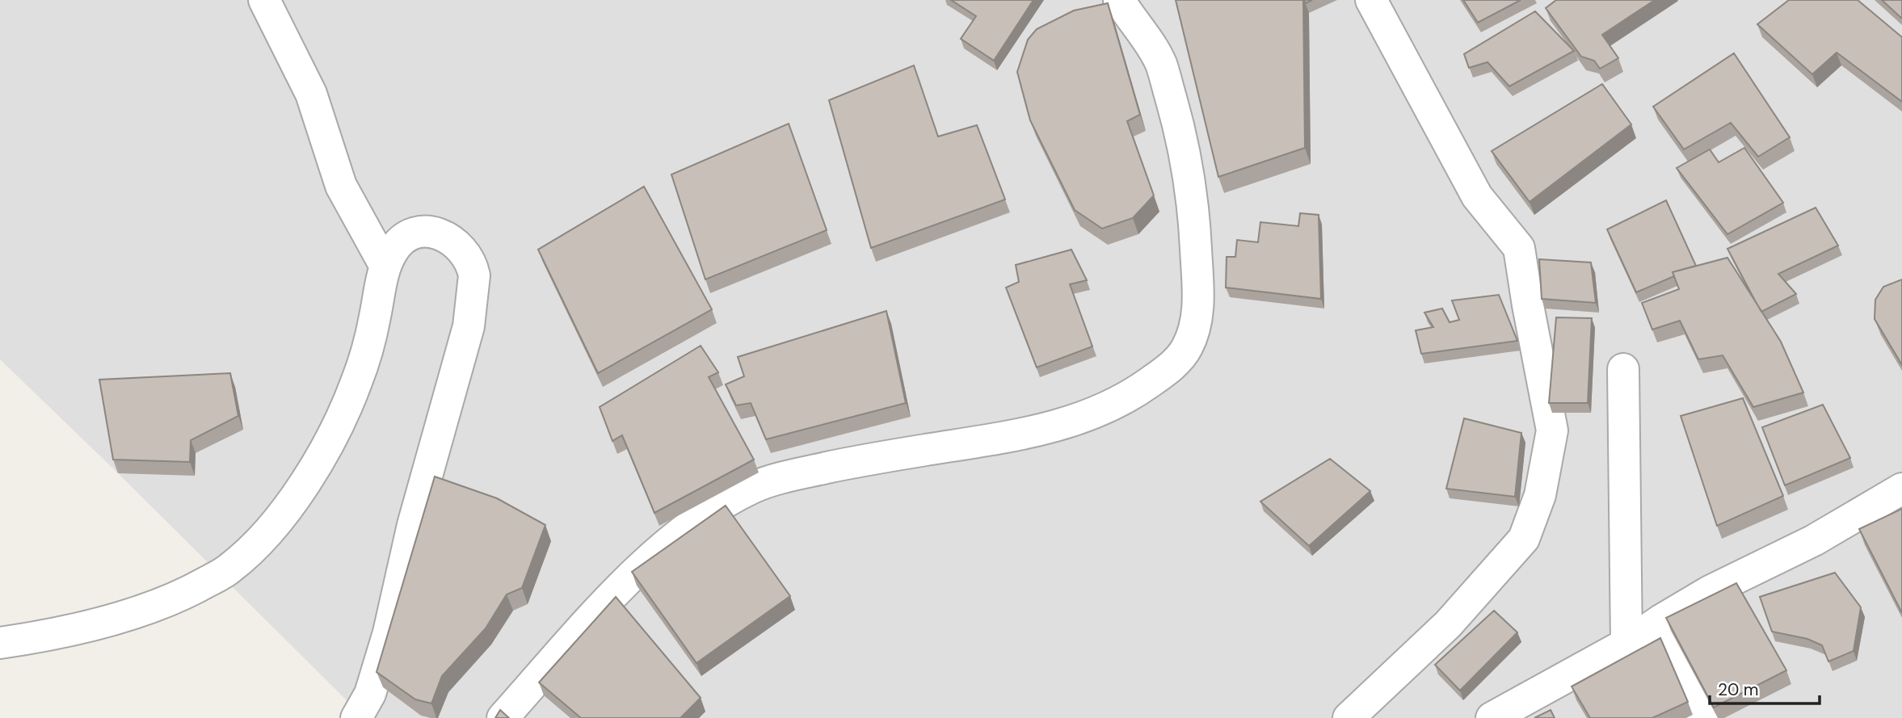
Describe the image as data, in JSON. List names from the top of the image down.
{
  "scale_bar": "20 m"
}
